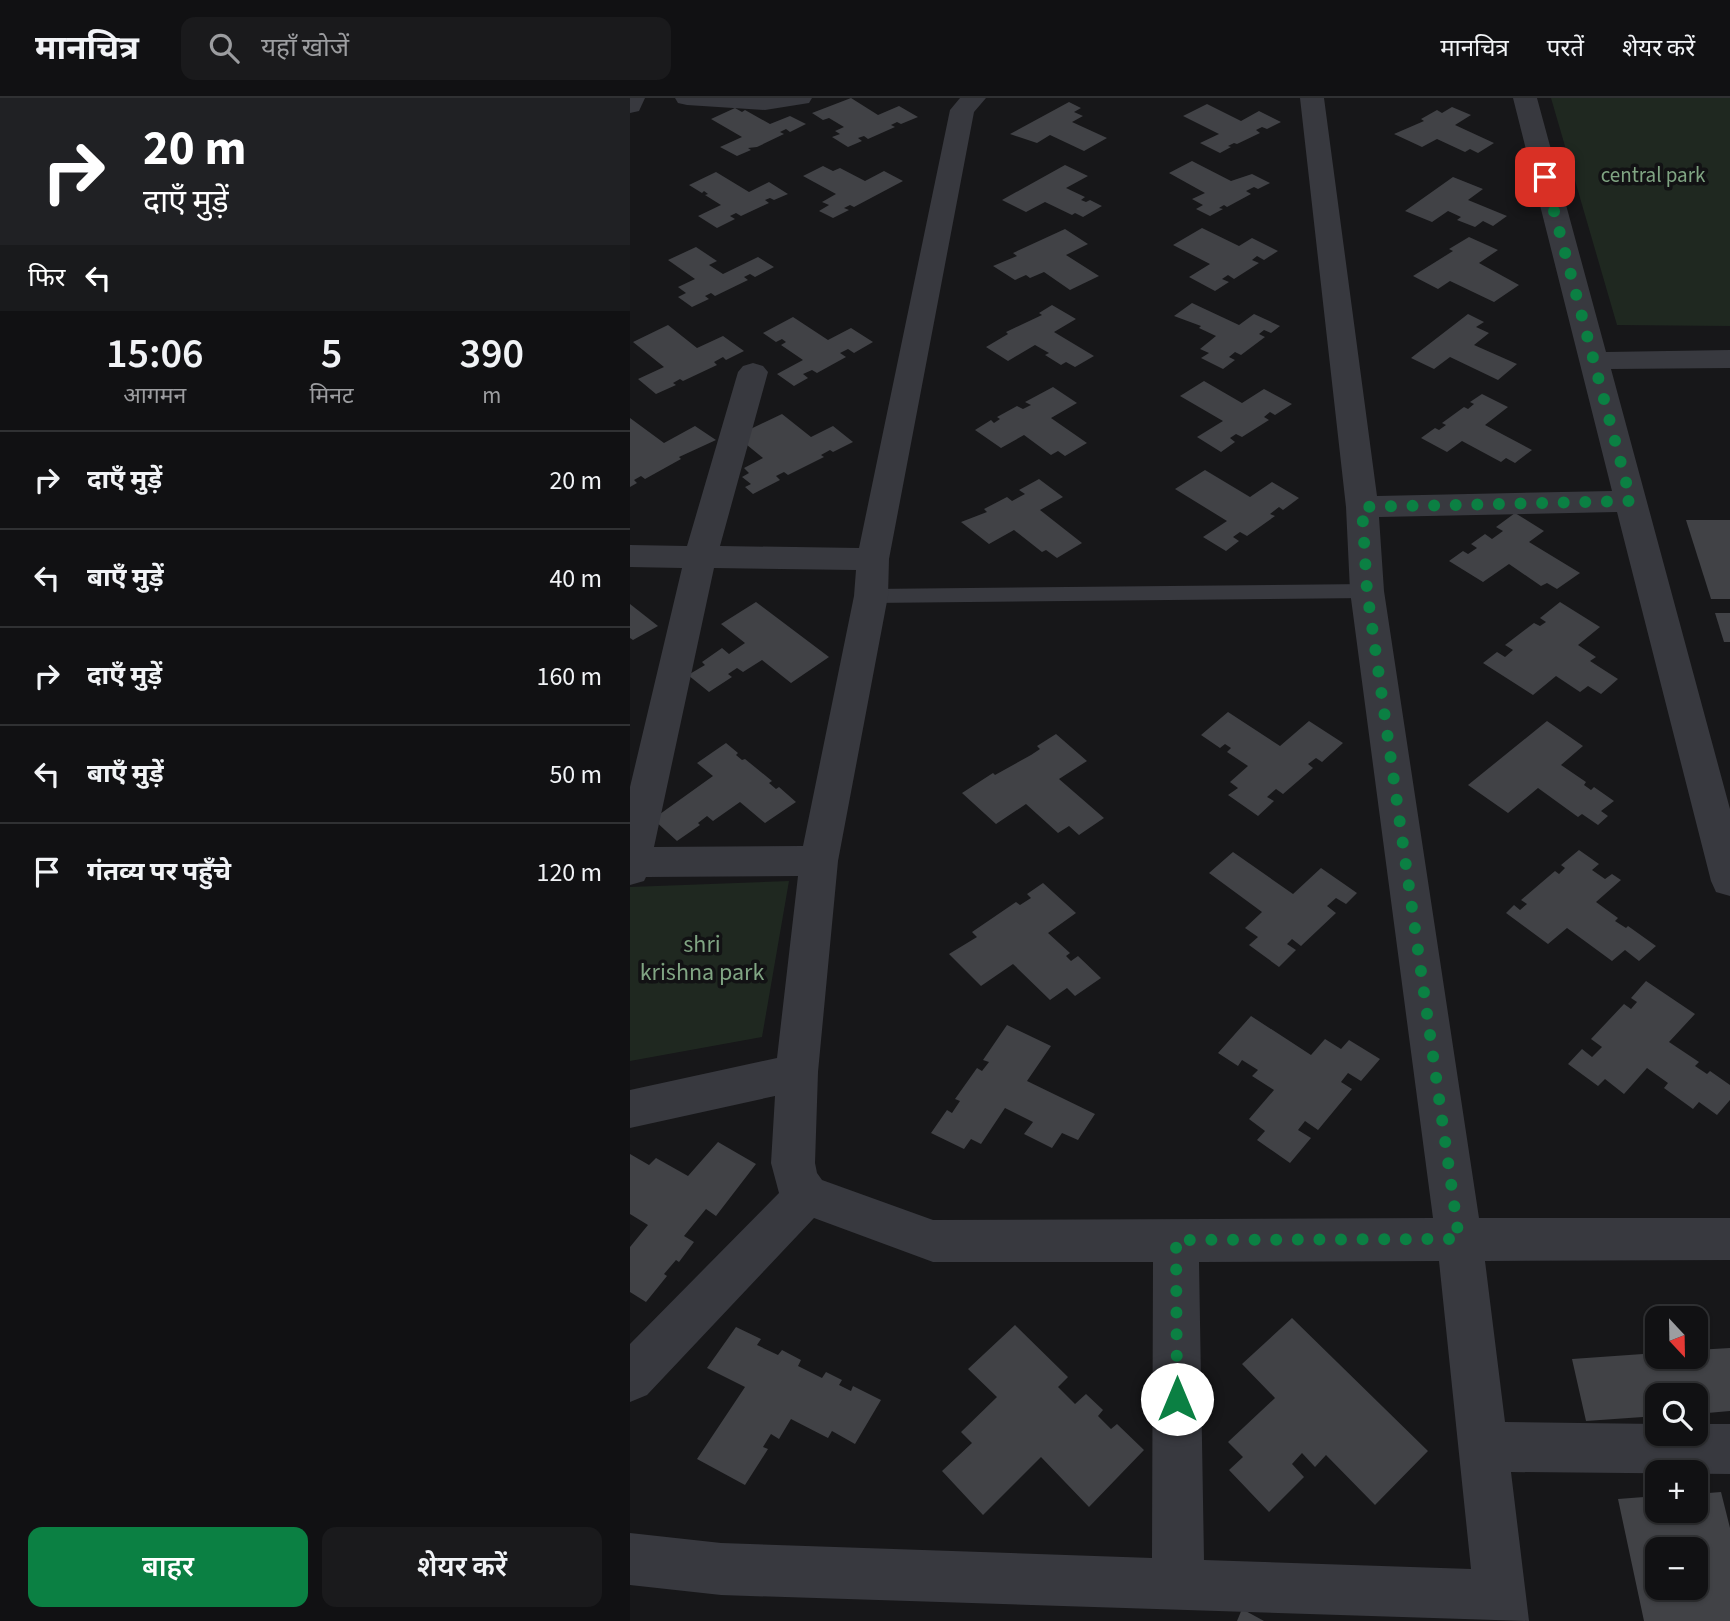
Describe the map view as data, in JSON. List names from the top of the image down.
{
  "parks": ["central park", "shri krishna park"],
  "north": "bottom",
  "page": {
    "header": "मानचित्र",
    "search": "यहाँ खोजें",
    "nav": ["मानचित्र", "परतें", "शेयर करें"],
    "turn": ["20 m", "दाएँ मुड़ें"],
    "then": "फिर",
    "eta": [
      "15:06",
      "आगमन",
      "5",
      "मिनट",
      "390",
      "m"
    ],
    "list": [
      {
        "name": "दाएँ मुड़ें",
        "value": "20 m"
      },
      {
        "name": "बाएँ मुड़ें",
        "value": "40 m"
      },
      {
        "name": "दाएँ मुड़ें",
        "value": "160 m"
      },
      {
        "name": "बाएँ मुड़ें",
        "value": "50 m"
      },
      {
        "name": "गंतव्य पर पहुँचे",
        "value": "120 m"
      }
    ],
    "map_buttons": ["+", "−"],
    "buttons": ["बाहर", "शेयर करें"]
  }
}
